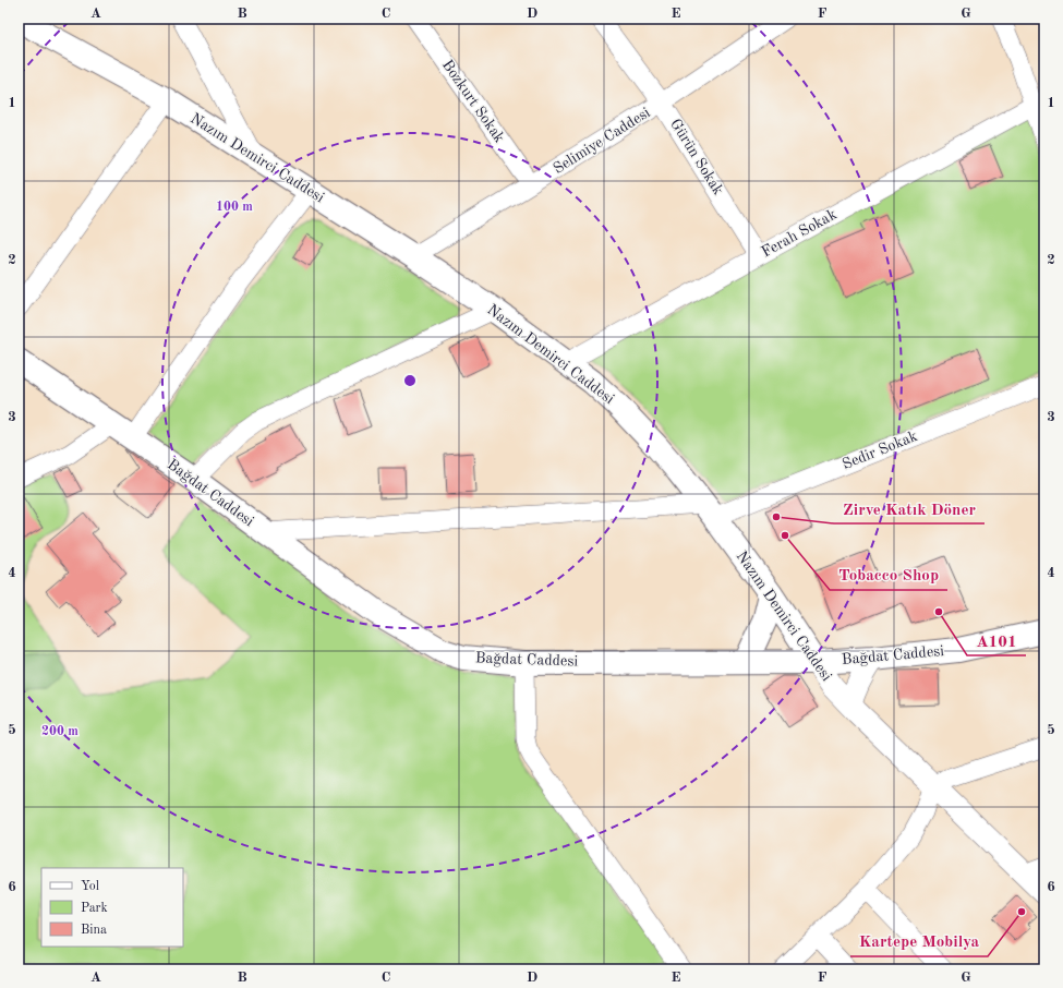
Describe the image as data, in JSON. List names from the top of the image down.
{
  "streets": {
    "main road": ["Nazım Demirci Caddesi", "Bağdat Caddesi"],
    "street": [
      "Bozkurt Sokak",
      "Selimiye Caddesi",
      "Gürün Sokak",
      "Ferah Sokak",
      "Sedir Sokak"
    ]
  },
  "crossings": [
    ["Bozkurt Sokak", "Selimiye Caddesi"],
    ["Selimiye Caddesi", "Gürün Sokak"],
    ["Selimiye Caddesi", "Nazım Demirci Caddesi"],
    ["Gürün Sokak", "Ferah Sokak"],
    ["Nazım Demirci Caddesi", "Ferah Sokak"],
    ["Nazım Demirci Caddesi", "Sedir Sokak"],
    ["Nazım Demirci Caddesi", "Bağdat Caddesi"],
    ["Sedir Sokak", "Bağdat Caddesi"]
  ],
  "places": [
    "Zirve Katık Döner",
    "Tobacco Shop",
    "A101",
    "Kartepe Mobilya"
  ],
  "legend": ["Yol", "Park", "Bina"],
  "grid": {
    "columns": [
      "A",
      "B",
      "C",
      "D",
      "E",
      "F",
      "G"
    ],
    "rows": [
      "1",
      "2",
      "3",
      "4",
      "5",
      "6"
    ]
  },
  "rings": ["100 m", "200 m"]
}
